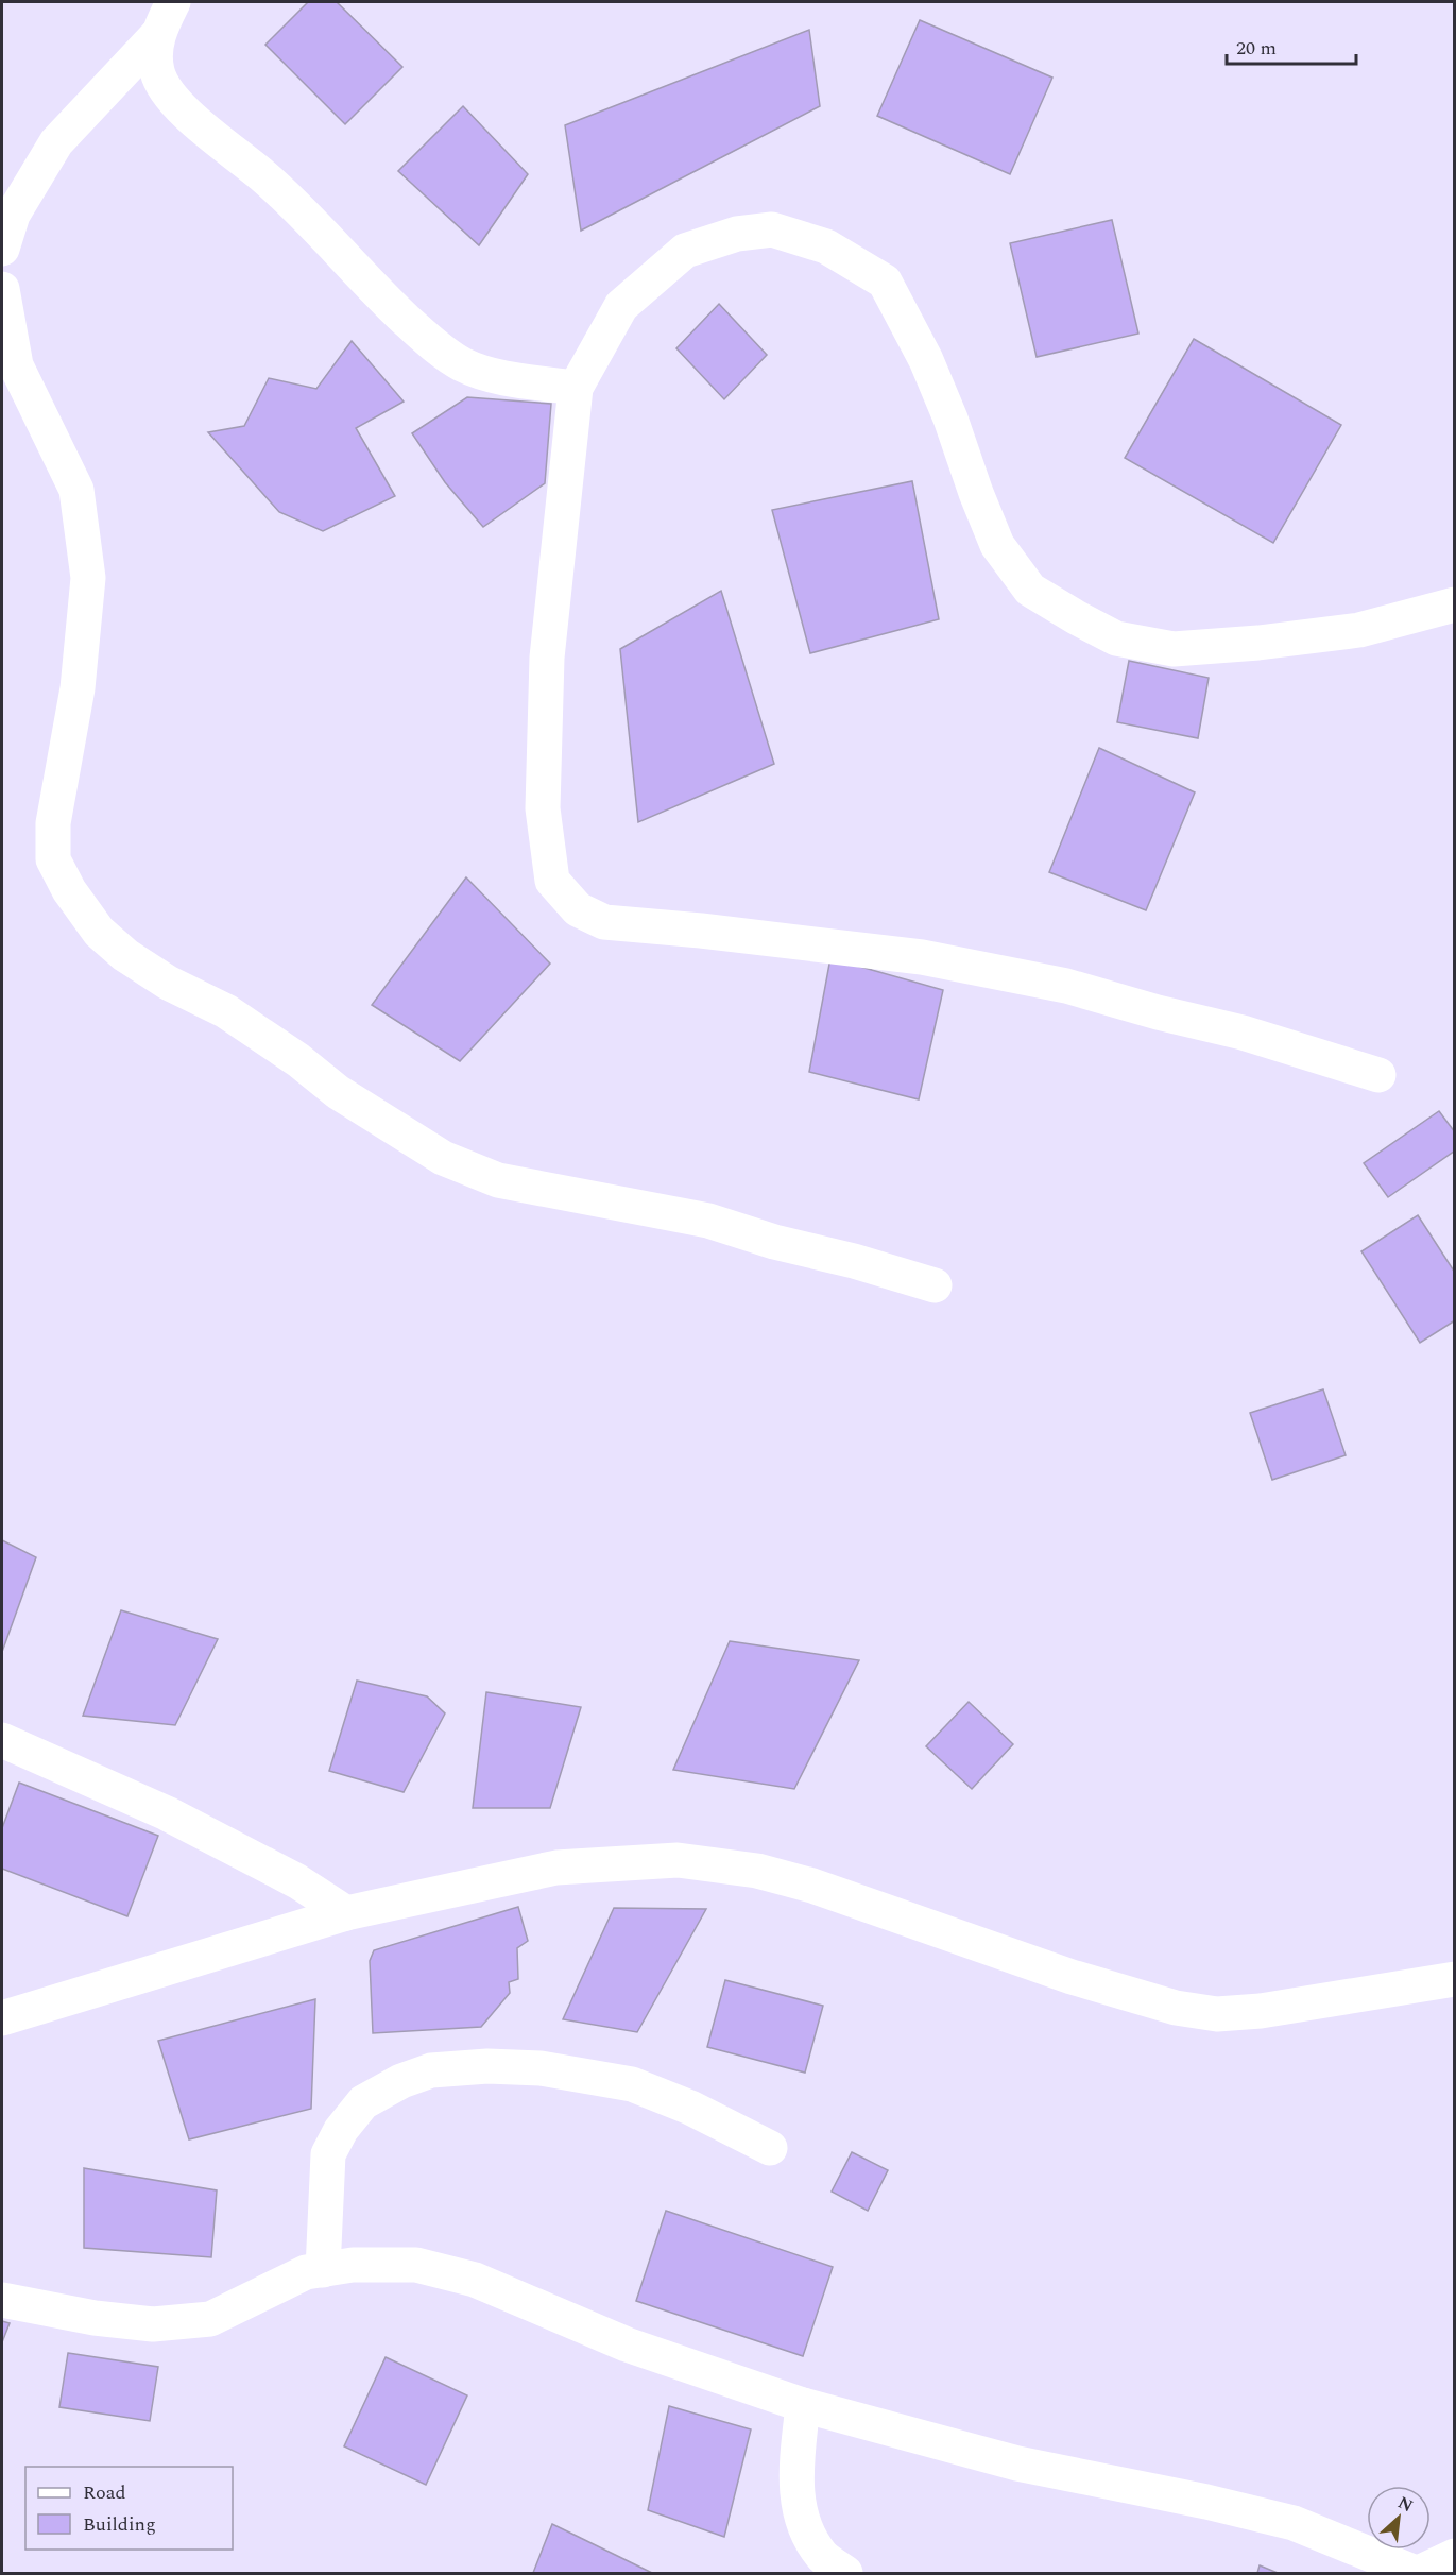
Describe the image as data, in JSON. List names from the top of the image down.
{
  "legend": ["Road", "Building"],
  "scale_bar": "20 m",
  "north": "top right"
}
